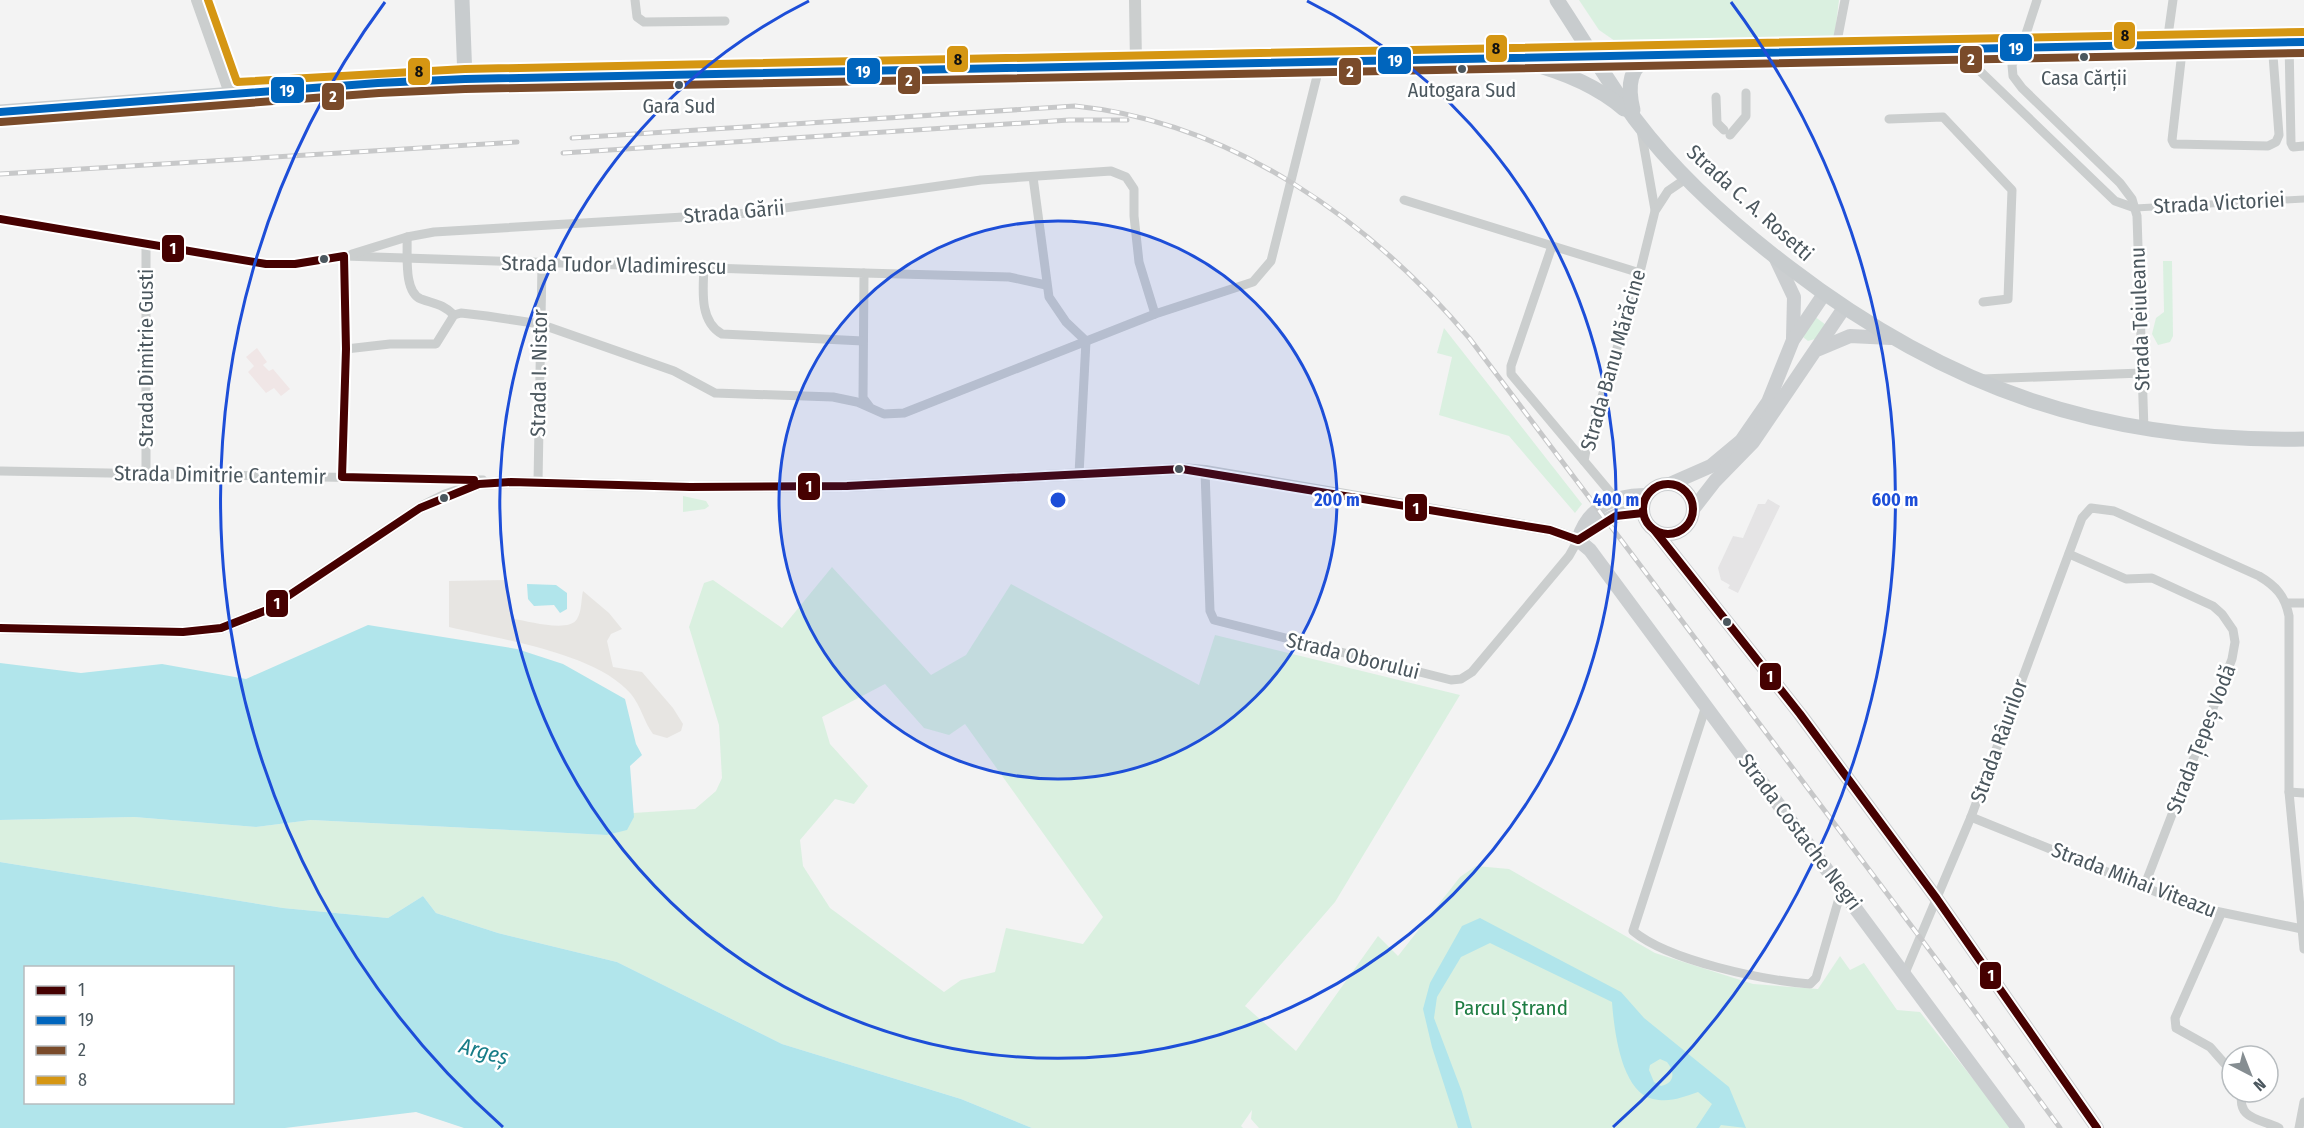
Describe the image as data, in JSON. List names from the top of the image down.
{
  "streets": {
    "main road": ["Strada C. A. Rosetti", "Strada Costache Negri"],
    "street": [
      "Strada Victoriei",
      "Strada Gării",
      "Strada Tudor Vladimirescu",
      "Strada Teiuleanu",
      "Strada Dimitrie Gusti",
      "Strada Banu Mărăcine",
      "Strada I. Nistor",
      "Strada Dimitrie Cantemir",
      "Strada Oborului",
      "Strada Țepeș Vodă",
      "Strada Râurilor",
      "Strada Mihai Viteazu"
    ]
  },
  "crossings": [
    ["Strada C. A. Rosetti", "Strada Teiuleanu"],
    ["Strada C. A. Rosetti", "Strada Banu Mărăcine"],
    ["Strada Victoriei", "Strada Teiuleanu"],
    ["Strada Gării", "Strada Tudor Vladimirescu"],
    ["Strada Tudor Vladimirescu", "Strada Dimitrie Gusti"],
    ["Strada Tudor Vladimirescu", "Strada I. Nistor"],
    ["Strada Dimitrie Gusti", "Strada Dimitrie Cantemir"],
    ["Strada Oborului", "Strada Costache Negri"],
    ["Strada Țepeș Vodă", "Strada Râurilor"],
    ["Strada Țepeș Vodă", "Strada Mihai Viteazu"],
    ["Strada Râurilor", "Strada Costache Negri"],
    ["Strada Râurilor", "Strada Mihai Viteazu"]
  ],
  "water": ["Argeș"],
  "parks": ["Parcul Ștrand"],
  "places": ["Casa Cărții", "Autogara Sud", "Gara Sud"],
  "lines": [
    "transit line 8",
    "transit line 19",
    "transit line 2",
    "transit line 1"
  ],
  "legend": [
    "1",
    "19",
    "2",
    "8"
  ],
  "north": "bottom right",
  "rings": ["200 m", "400 m", "600 m"]
}
